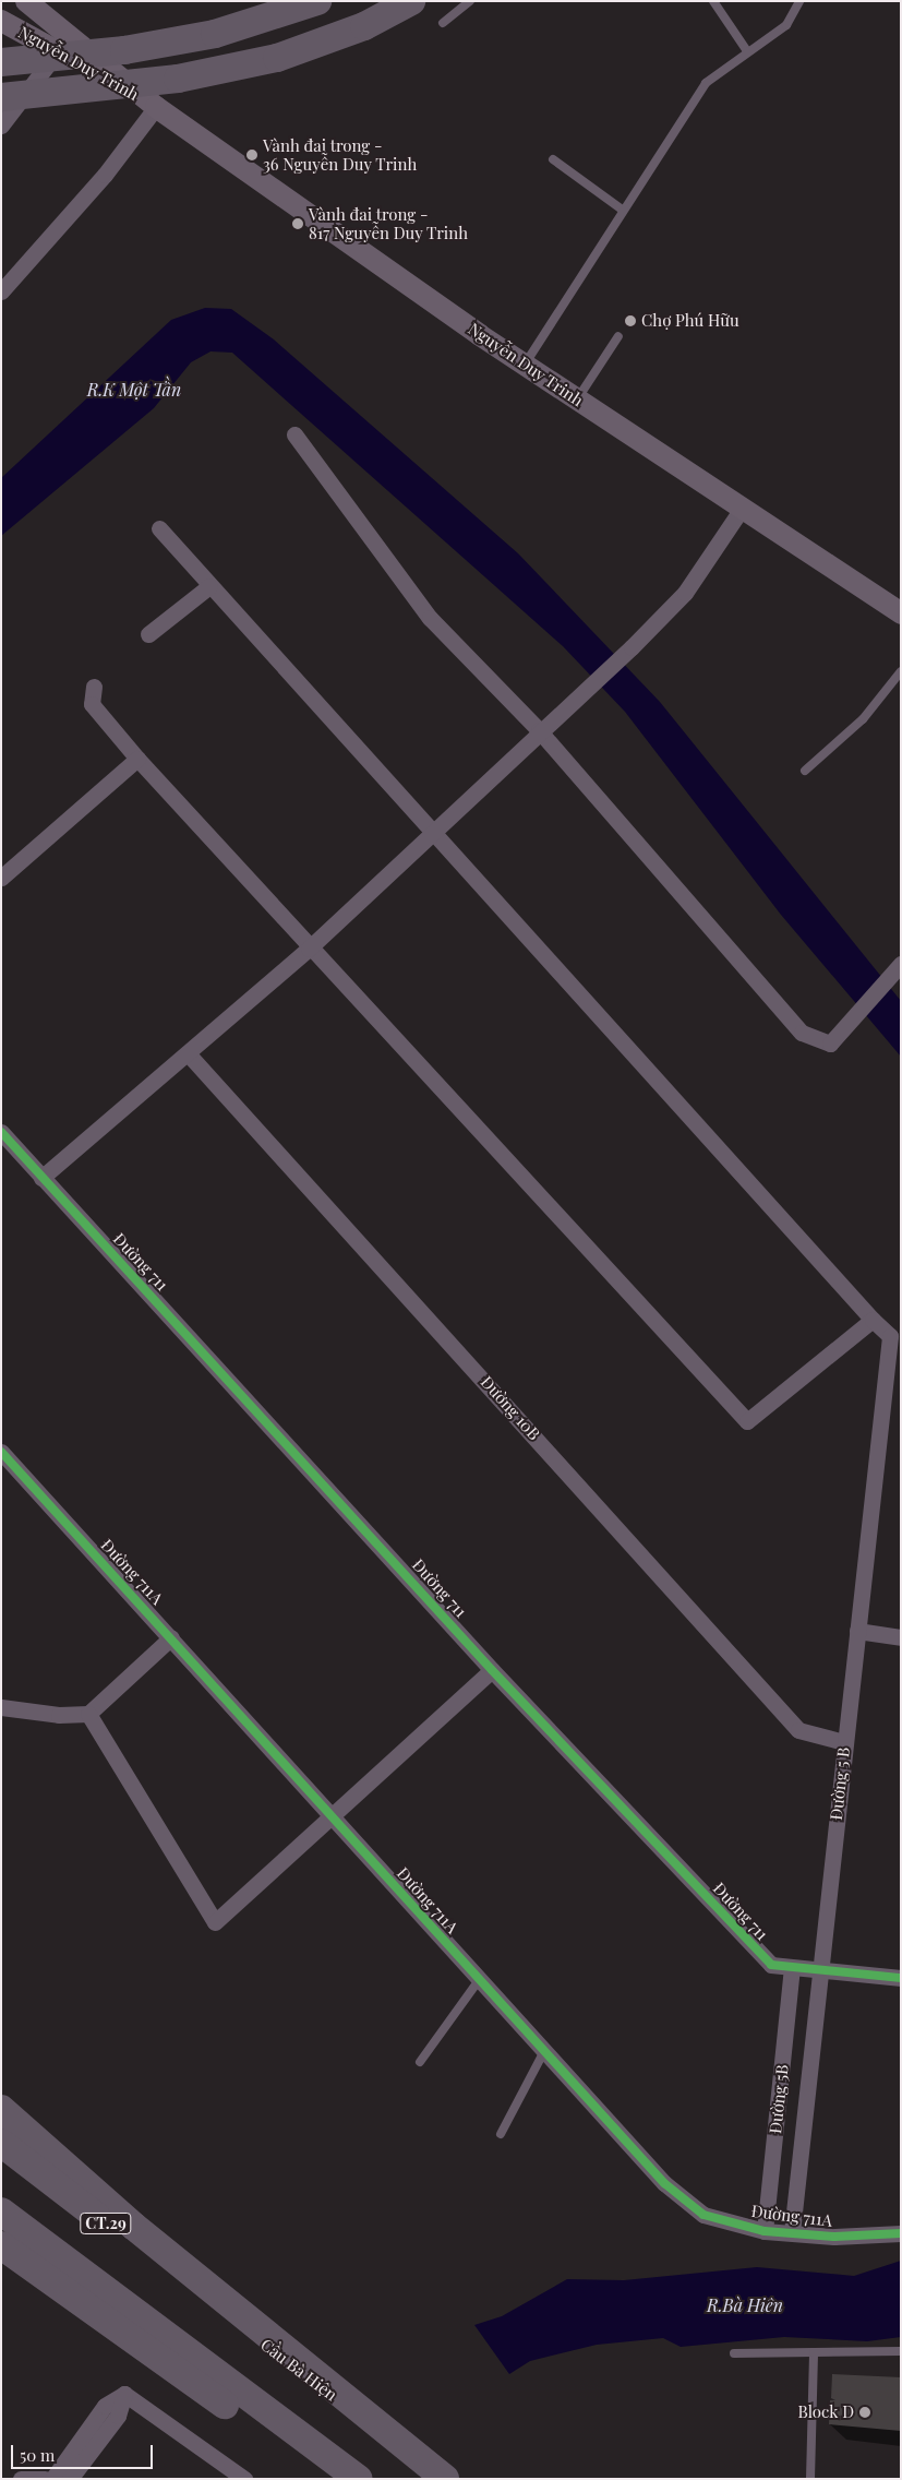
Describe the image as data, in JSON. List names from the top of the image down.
{
  "streets": {
    "highway": ["CT.29", "Cầu Bà Hiện"],
    "main road": ["Nguyễn Duy Trinh"],
    "street": [
      "Đường 711",
      "Đường 10B",
      "Đường 711A",
      "Đường 5 B",
      "Đường 5B"
    ]
  },
  "crossings": [
    ["Đường 711", "Đường 5 B"],
    ["Đường 711", "Đường 5B"],
    ["Đường 10B", "Đường 5 B"],
    ["Đường 711A", "Đường 5 B"],
    ["Đường 711A", "Đường 5B"],
    ["CT.29", "Cầu Bà Hiện"]
  ],
  "water": ["R.K Một Tần", "R.Bà Hiên"],
  "places": [
    "Vành đai trong - 36 Nguyễn Duy Trinh",
    "Vành đai trong - 817 Nguyễn Duy Trinh",
    "Chợ Phú Hữu",
    "Block D"
  ],
  "scale_bar": "50 m"
}
